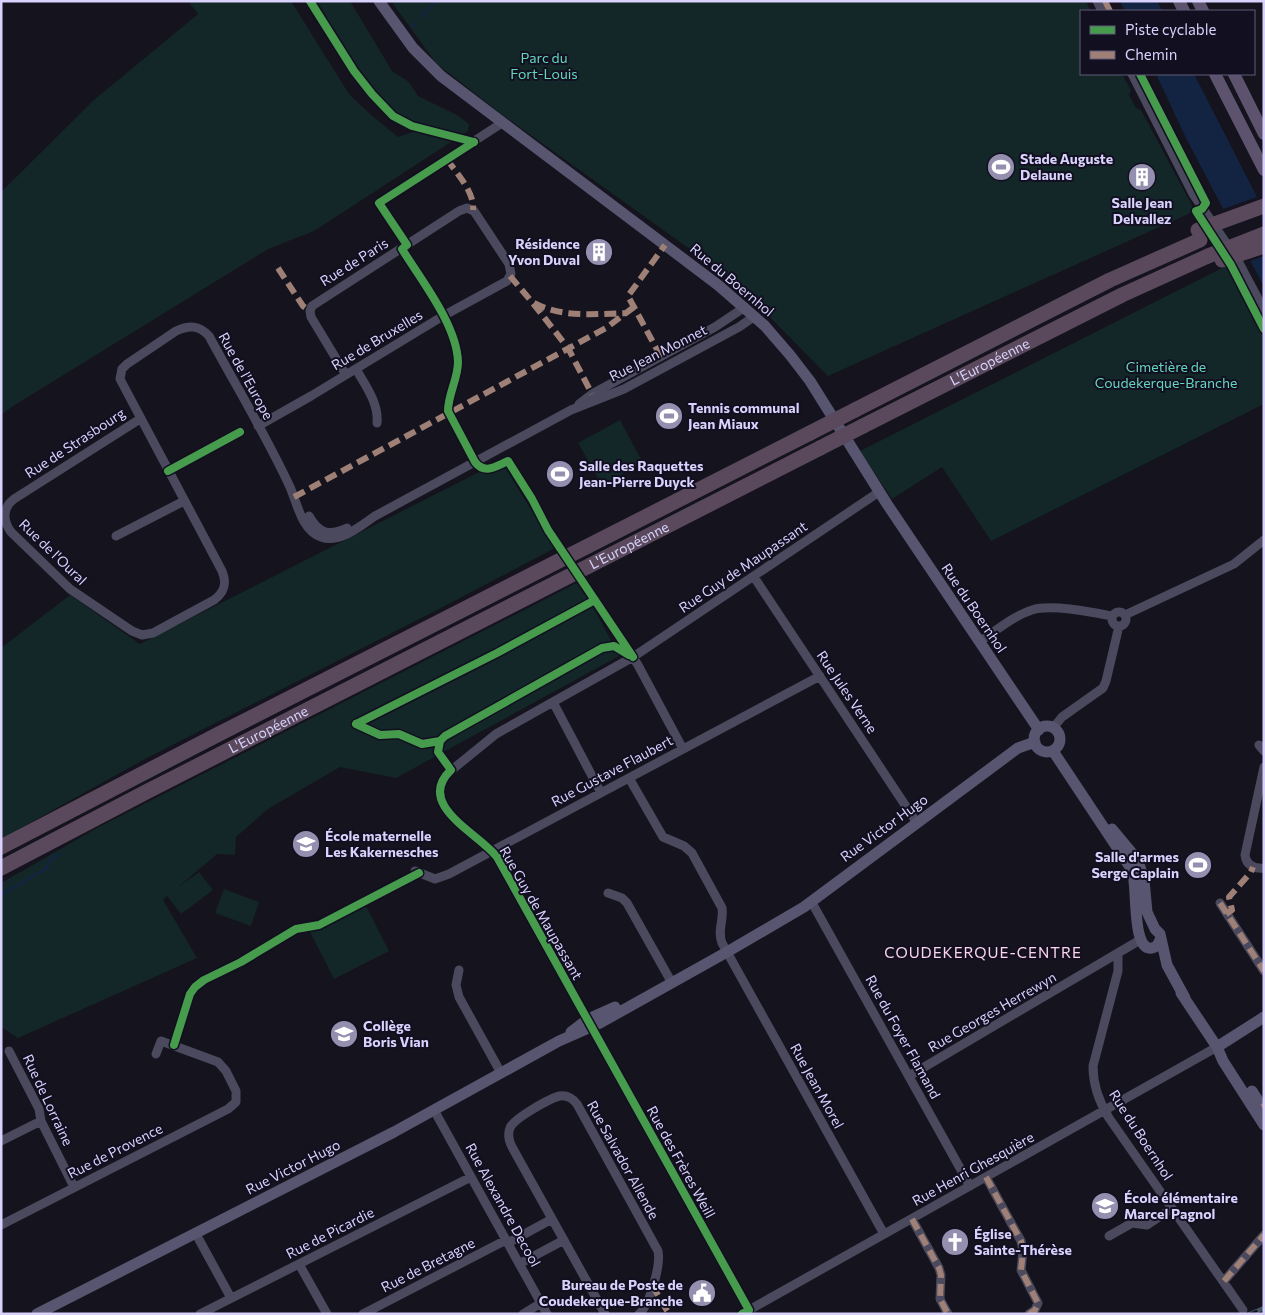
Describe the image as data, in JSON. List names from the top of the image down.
{
  "streets": {
    "highway": ["L'Européenne"],
    "street": [
      "Rue de Paris",
      "Rue du Boernhol",
      "Rue de Bruxelles",
      "Rue Jean Monnet",
      "Rue de l'Europe",
      "Rue de Strasbourg",
      "Rue de l'Oural",
      "Rue Guy de Maupassant",
      "Rue Jules Verne",
      "Rue Gustave Flaubert",
      "Rue Victor Hugo",
      "Rue Georges Herrewyn",
      "Rue du Foyer Flamand",
      "Rue Jean Morel",
      "Rue de Lorraine",
      "Rue de Provence",
      "Rue Salvador Allende",
      "Rue des Frères Weill",
      "Rue Henri Ghesquière",
      "Rue Alexandre Decool",
      "Rue de Picardie",
      "Rue de Bretagne"
    ]
  },
  "crossings": [
    ["Rue de Paris", "Rue de Bruxelles"],
    ["Rue du Boernhol", "Rue Jean Monnet"],
    ["Rue du Boernhol", "Rue Guy de Maupassant"],
    ["Rue du Boernhol", "Rue Victor Hugo"],
    ["Rue du Boernhol", "Rue Georges Herrewyn"],
    ["Rue du Boernhol", "Rue Henri Ghesquière"],
    ["Rue de Bruxelles", "Rue de l'Europe"],
    ["Rue Jean Monnet", "Rue de l'Europe"],
    ["Rue de l'Europe", "Rue de Strasbourg"],
    ["Rue de Strasbourg", "Rue de l'Oural"],
    ["Rue Guy de Maupassant", "Rue Jules Verne"],
    ["Rue Guy de Maupassant", "Rue Gustave Flaubert"],
    ["Rue Guy de Maupassant", "Rue Victor Hugo"],
    ["Rue Guy de Maupassant", "Rue des Frères Weill"],
    ["Rue Jules Verne", "Rue Gustave Flaubert"],
    ["Rue Jules Verne", "Rue Victor Hugo"],
    ["Rue Victor Hugo", "Rue du Foyer Flamand"],
    ["Rue Victor Hugo", "Rue Jean Morel"],
    ["Rue Victor Hugo", "Rue des Frères Weill"],
    ["Rue Victor Hugo", "Rue Alexandre Decool"],
    ["Rue Georges Herrewyn", "Rue du Foyer Flamand"],
    ["Rue du Foyer Flamand", "Rue Henri Ghesquière"],
    ["Rue Jean Morel", "Rue Henri Ghesquière"],
    ["Rue de Lorraine", "Rue de Provence"],
    ["Rue des Frères Weill", "Rue Henri Ghesquière"],
    ["Rue Alexandre Decool", "Rue de Picardie"],
    ["Rue Alexandre Decool", "Rue de Bretagne"]
  ],
  "districts": ["COUDEKERQUE-CENTRE"],
  "parks": ["Parc du Fort-Louis", "Cimetière de Coudekerque-Branche"],
  "places": {
    "sports": [
      "Stade Auguste Delaune",
      "Tennis communal Jean Miaux",
      "Salle des Raquettes Jean-Pierre Duyck",
      "Salle d'armes Serge Caplain"
    ],
    "building": ["Salle Jean Delvallez", "Résidence Yvon Duval"],
    "school or university": ["École maternelle Les Kakernesches", "Collège Boris Vian", "École élémentaire Marcel Pagnol"],
    "church": ["Église Sainte-Thérèse"],
    "public building": ["Bureau de Poste de Coudekerque-Branche"]
  },
  "legend": ["Piste cyclable", "Chemin"]
}
